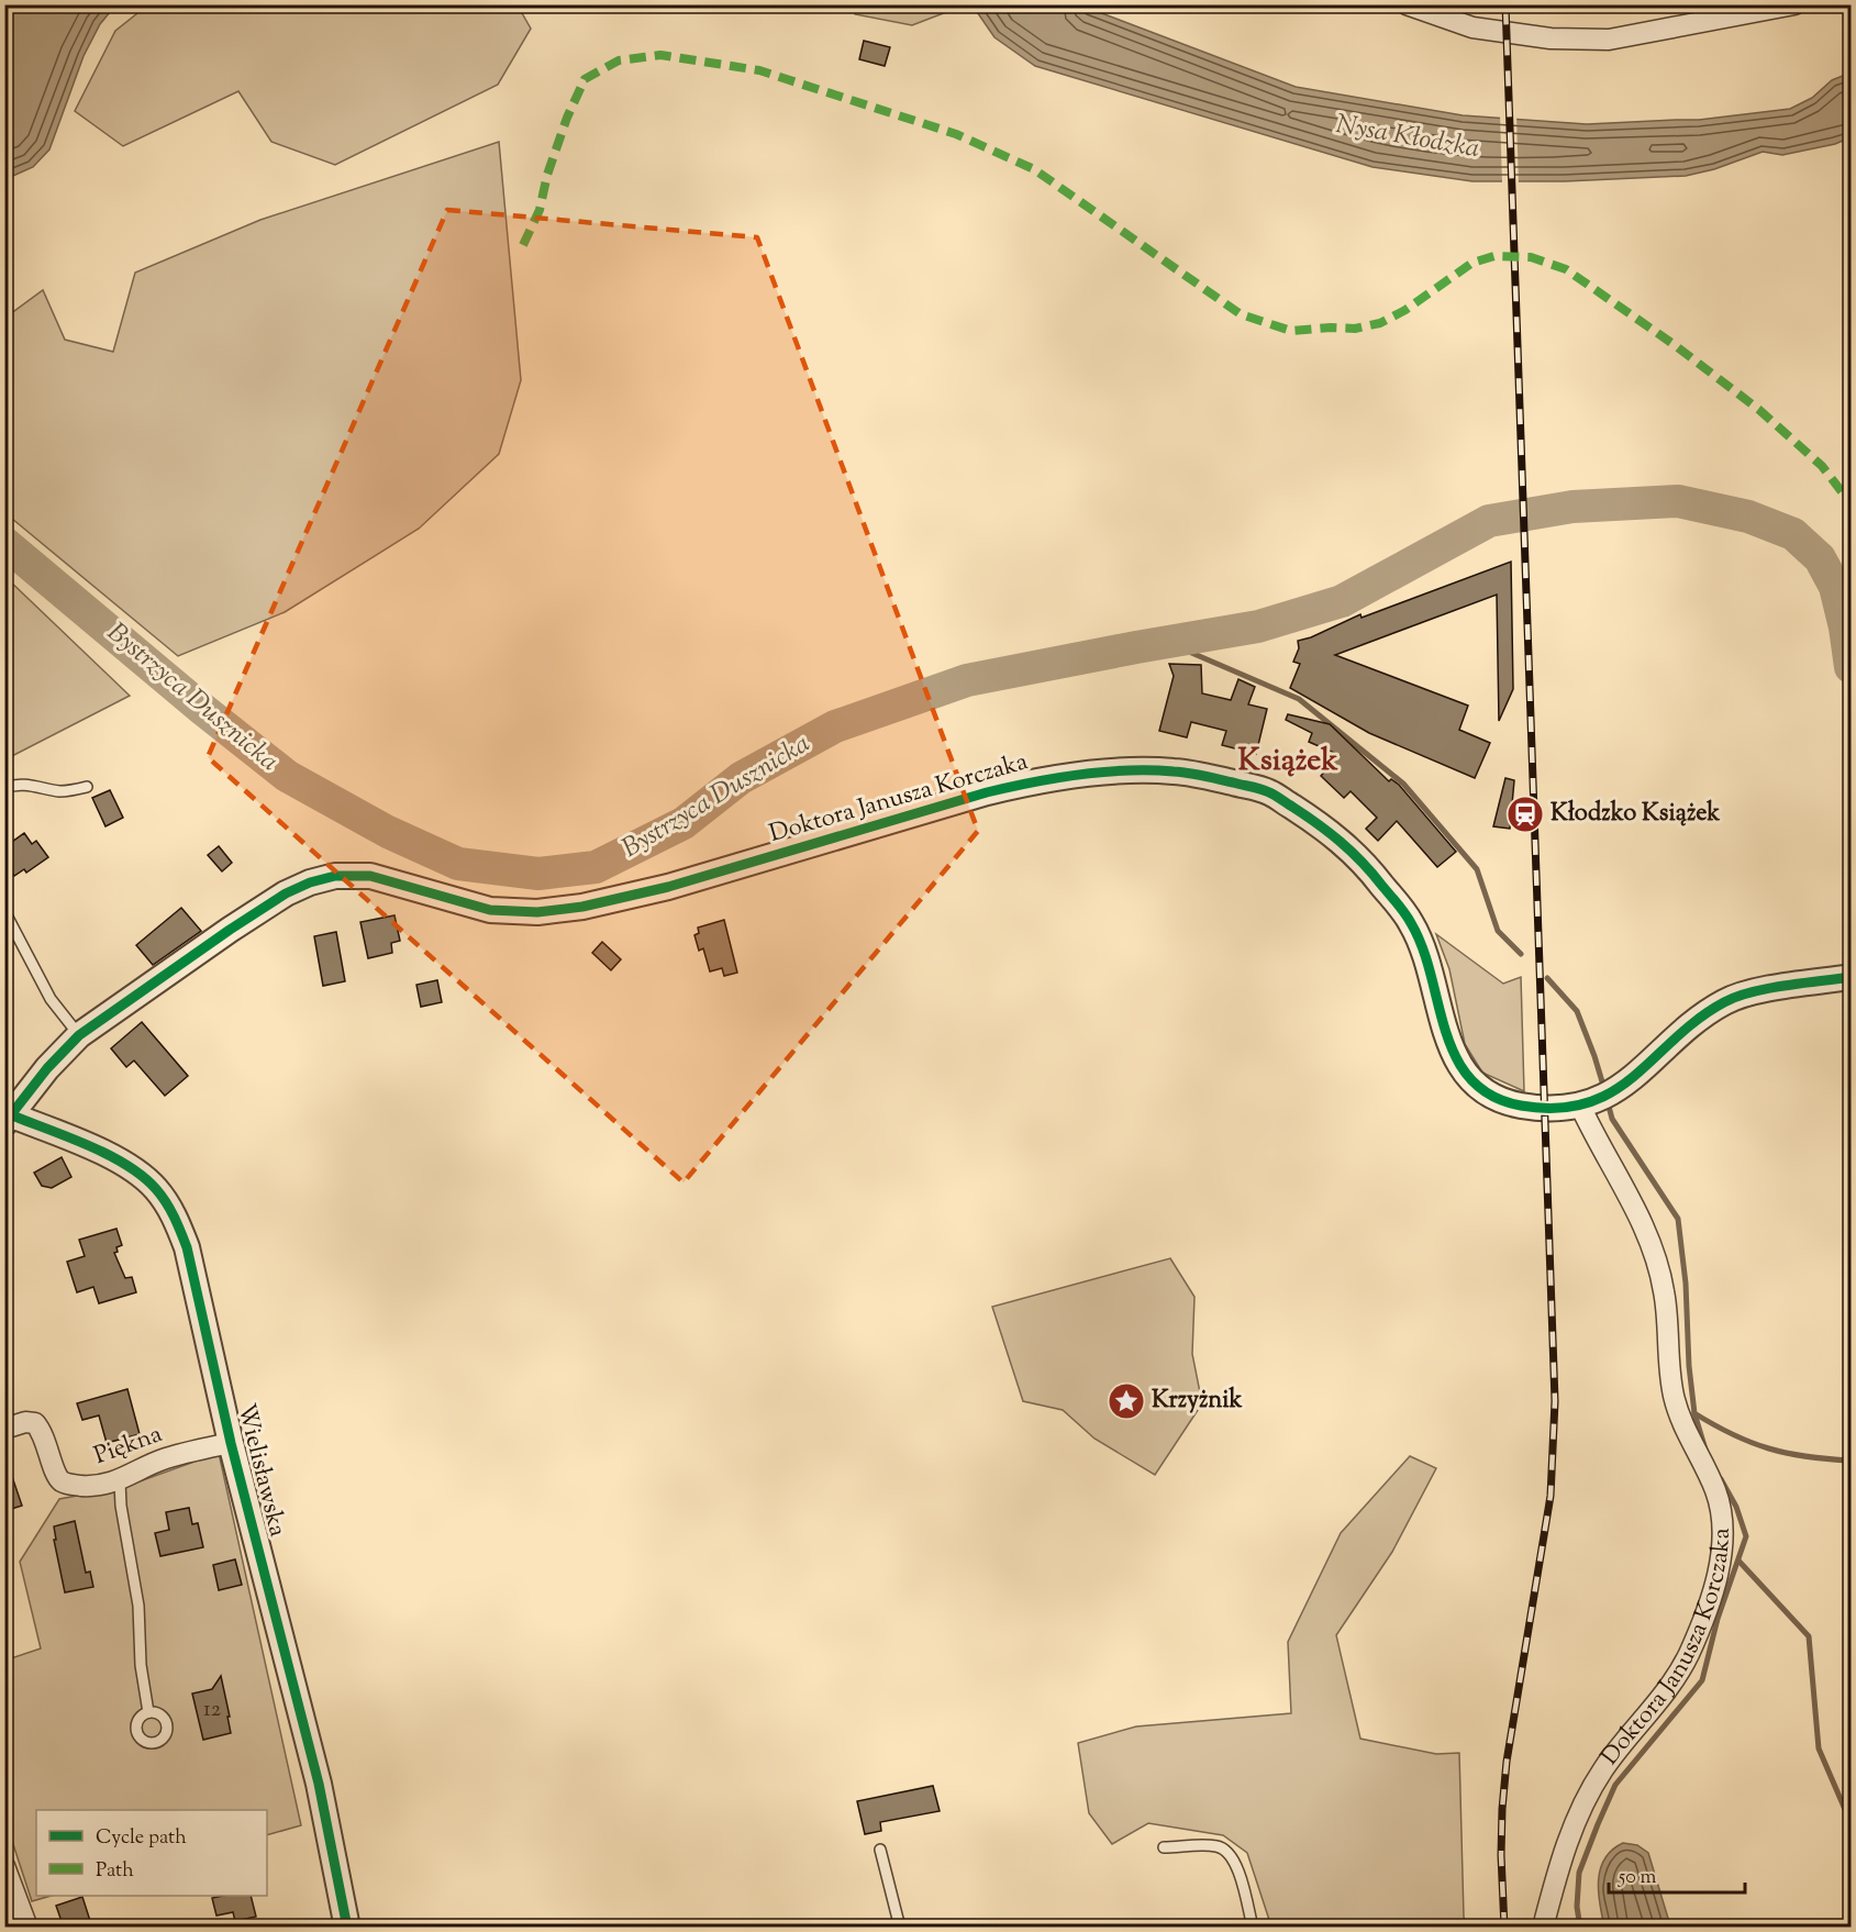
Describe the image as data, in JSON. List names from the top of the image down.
{
  "streets": {
    "street": ["Doktora Janusza Korczaka", "Piękna", "Wielisławska"]
  },
  "crossings": [
    ["Doktora Janusza Korczaka", "Wielisławska"],
    ["Piękna", "Wielisławska"]
  ],
  "districts": ["Książek"],
  "water": ["Nysa Kłodzka", "Bystrzyca Dusznicka"],
  "places": {
    "station": ["Kłodzko Książek"],
    "place": ["Krzyżnik"]
  },
  "house_numbers": ["12"],
  "legend": ["Cycle path", "Path"],
  "scale_bar": "50 m"
}
